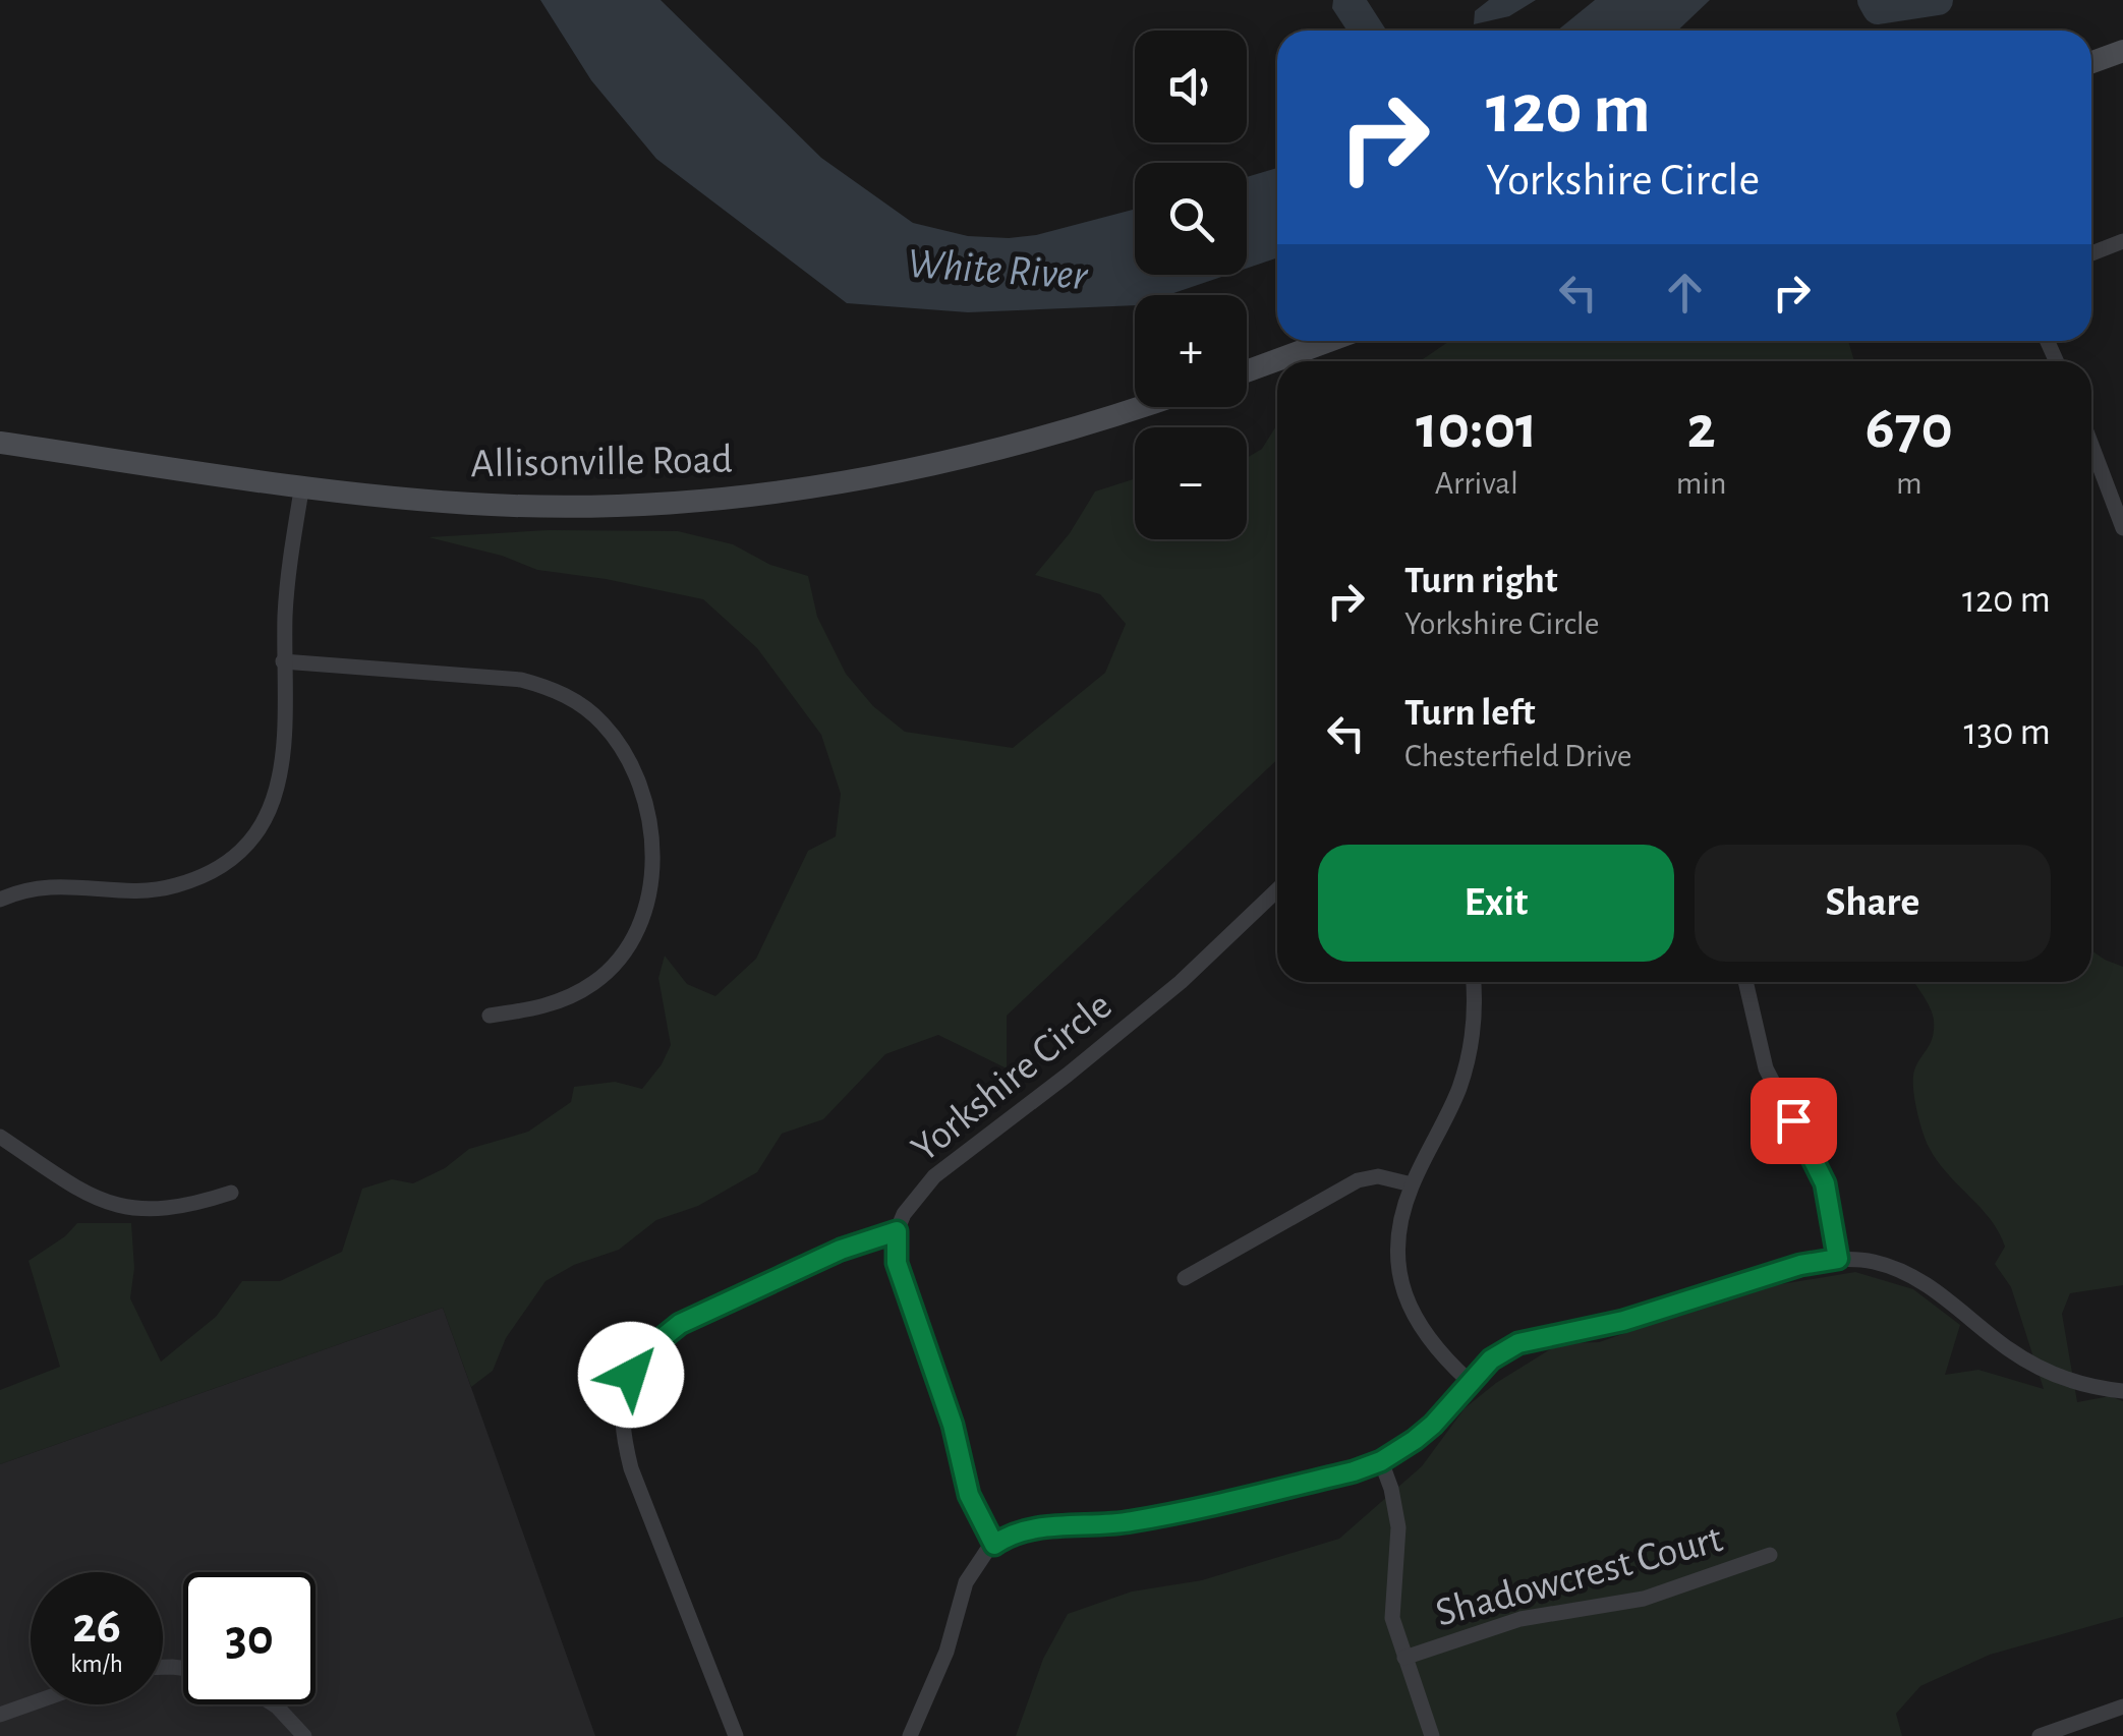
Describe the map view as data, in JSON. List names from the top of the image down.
{
  "streets": {
    "main road": ["Allisonville Road"],
    "street": ["Yorkshire Circle", "Shadowcrest Court"]
  },
  "water": ["White River"],
  "page": {
    "map_buttons": ["+", "−"],
    "turn": ["120 m", "Yorkshire Circle"],
    "eta": [
      "10:01",
      "Arrival",
      "2",
      "min",
      "670",
      "m"
    ],
    "list": [
      {
        "name": "Turn right",
        "note": "Yorkshire Circle",
        "value": "120 m"
      },
      {
        "name": "Turn left",
        "note": "Chesterfield Drive",
        "value": "130 m"
      }
    ],
    "buttons": ["Exit", "Share"],
    "speed": "26 km/h",
    "limit": "30"
  }
}
